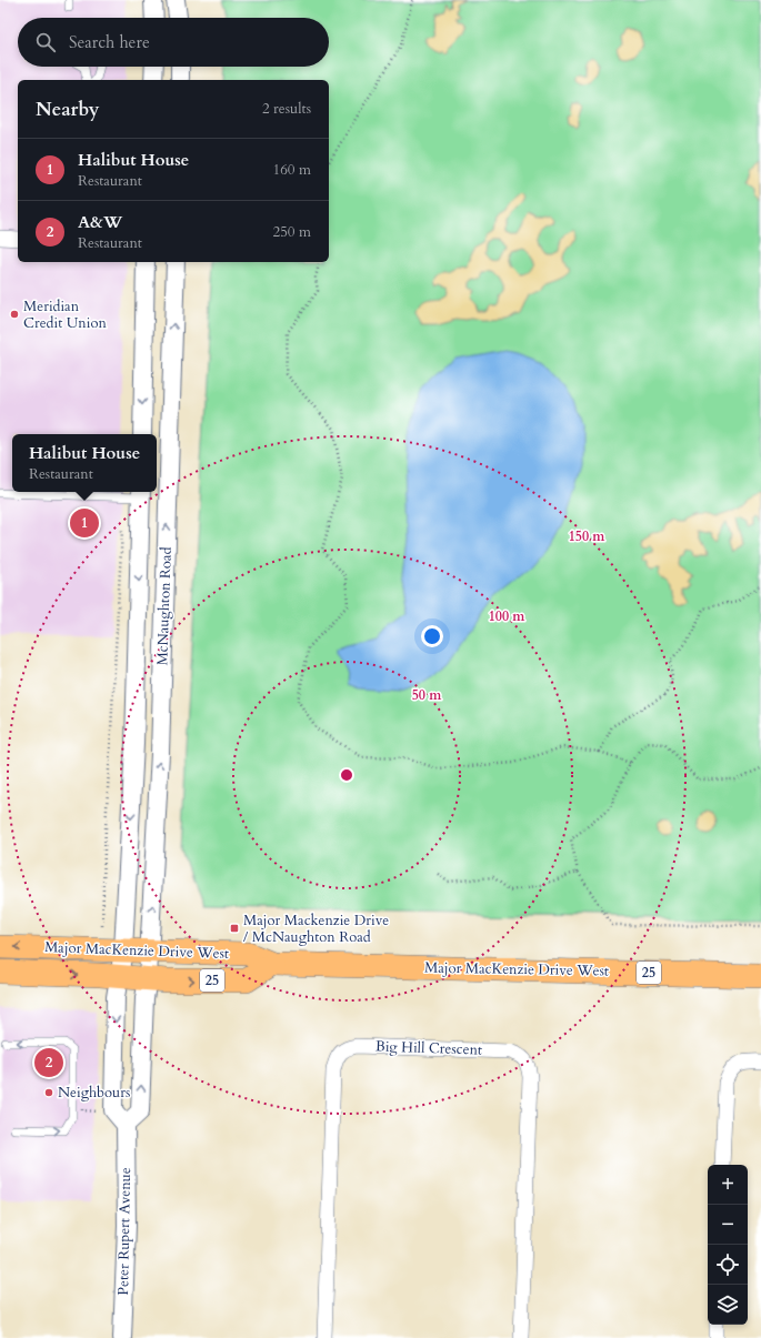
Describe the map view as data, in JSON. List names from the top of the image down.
{
  "streets": {
    "main road": ["Major MacKenzie Drive West", "25"],
    "street": ["McNaughton Road", "Big Hill Crescent", "Peter Rupert Avenue"]
  },
  "crossings": [
    ["McNaughton Road", "Major MacKenzie Drive West"]
  ],
  "places": {
    "other": ["Meridian Credit Union", "Neighbours"],
    "transit": ["Major Mackenzie Drive / McNaughton Road"]
  },
  "page": {
    "search": "Search here",
    "heading": ["Nearby", "2 results"],
    "list": [
      {
        "mark": "1",
        "name": "Halibut House",
        "note": "Restaurant",
        "value": "160 m"
      },
      {
        "mark": "2",
        "name": "A&W",
        "note": "Restaurant",
        "value": "250 m"
      }
    ],
    "popup": ["Halibut House", "Restaurant"],
    "pins": ["1", "2"],
    "map_buttons": ["+", "−"]
  },
  "rings": ["150 m", "100 m", "50 m"]
}
